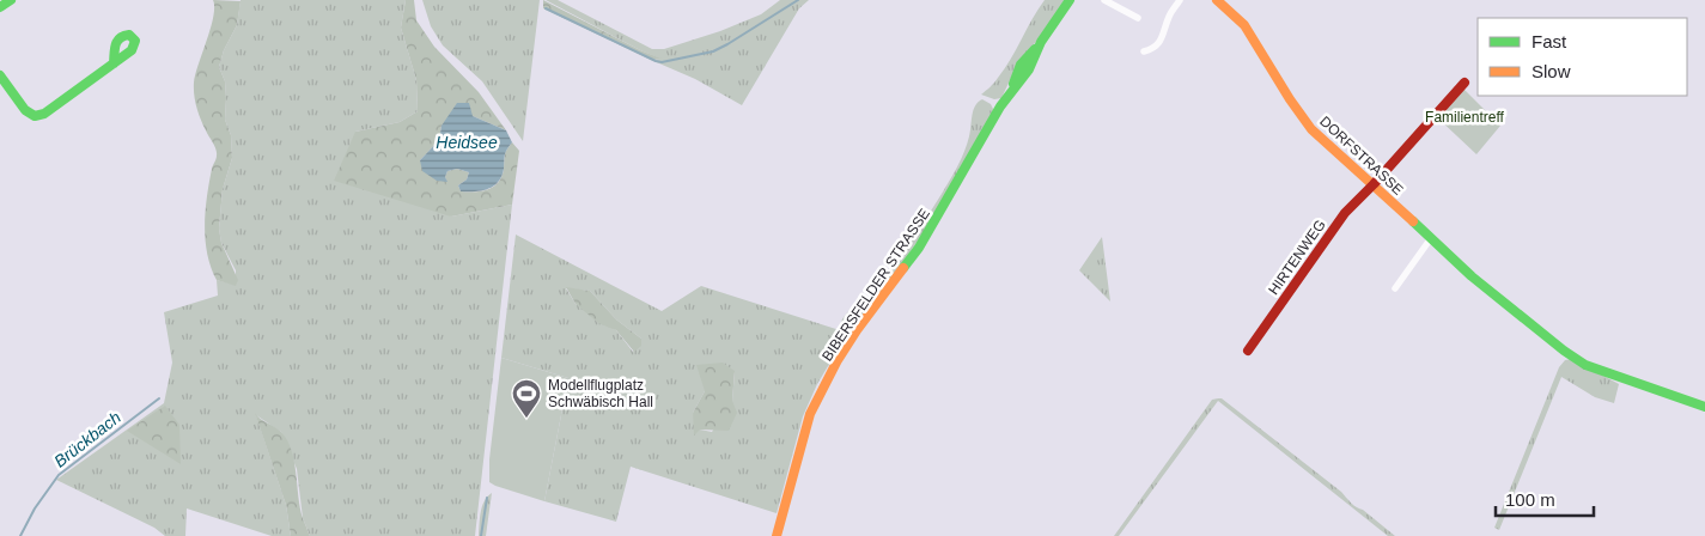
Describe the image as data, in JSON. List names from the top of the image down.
{
  "streets": {
    "street": ["DORFSTRASSE", "HIRTENWEG", "BIBERSFELDER STRASSE"]
  },
  "crossings": [
    ["DORFSTRASSE", "HIRTENWEG"]
  ],
  "water": ["Heidsee", "Brückbach"],
  "parks": ["Familientreff"],
  "places": {
    "sports": ["Modellflugplatz Schwäbisch Hall"]
  },
  "legend": ["Fast", "Slow"],
  "scale_bar": "100 m"
}
